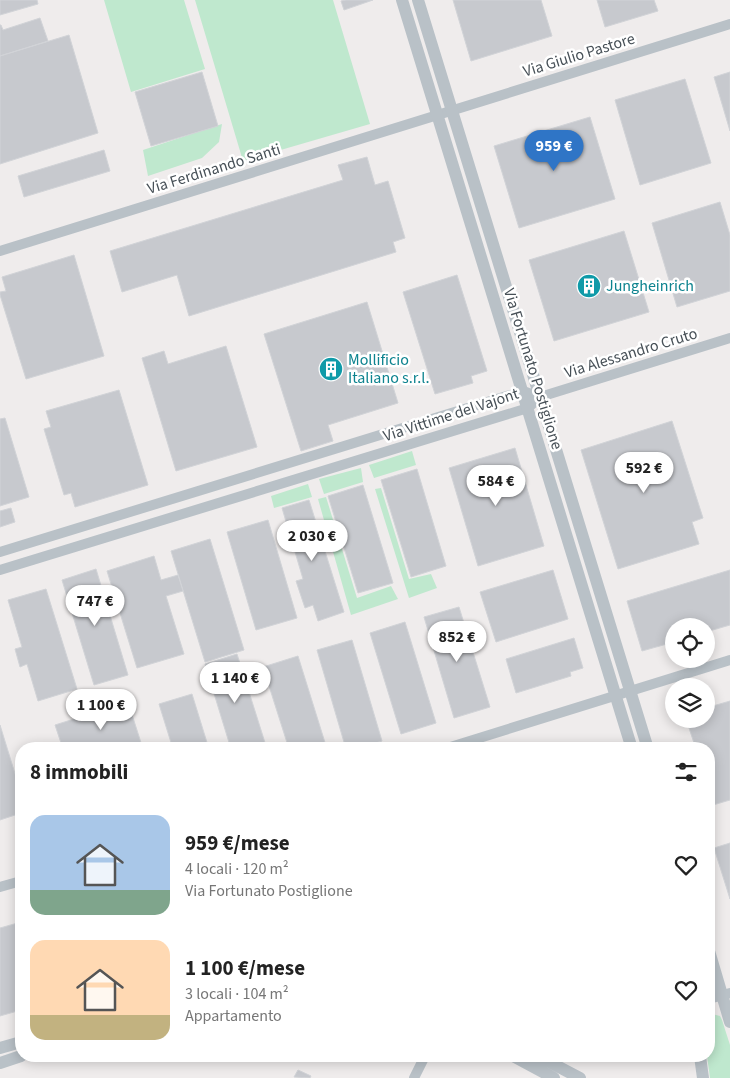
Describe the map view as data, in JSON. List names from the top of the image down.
{
  "streets": {
    "street": [
      "Via Giulio Pastore",
      "Via Ferdinando Santi",
      "Via Alessandro Cruto",
      "Via Fortunato Postiglione",
      "Via Vittime del Vajont"
    ]
  },
  "crossings": [
    ["Via Giulio Pastore", "Via Ferdinando Santi"],
    ["Via Giulio Pastore", "Via Fortunato Postiglione"],
    ["Via Ferdinando Santi", "Via Fortunato Postiglione"],
    ["Via Alessandro Cruto", "Via Fortunato Postiglione"],
    ["Via Alessandro Cruto", "Via Vittime del Vajont"],
    ["Via Fortunato Postiglione", "Via Vittime del Vajont"]
  ],
  "places": {
    "building": ["Jungheinrich", "Mollificio Italiano s.r.l."]
  },
  "page": {
    "price": [
      "959 €",
      "592 €",
      "584 €",
      "2 030 €",
      "747 €",
      "852 €",
      "1 140 €",
      "1 100 €"
    ],
    "heading": "8 immobili",
    "list": [
      {
        "name": "959 €/mese",
        "note": "4 locali · 120 m² · Via Fortunato Postiglione"
      },
      {
        "name": "1 100 €/mese",
        "note": "3 locali · 104 m² · Appartamento"
      }
    ]
  }
}
